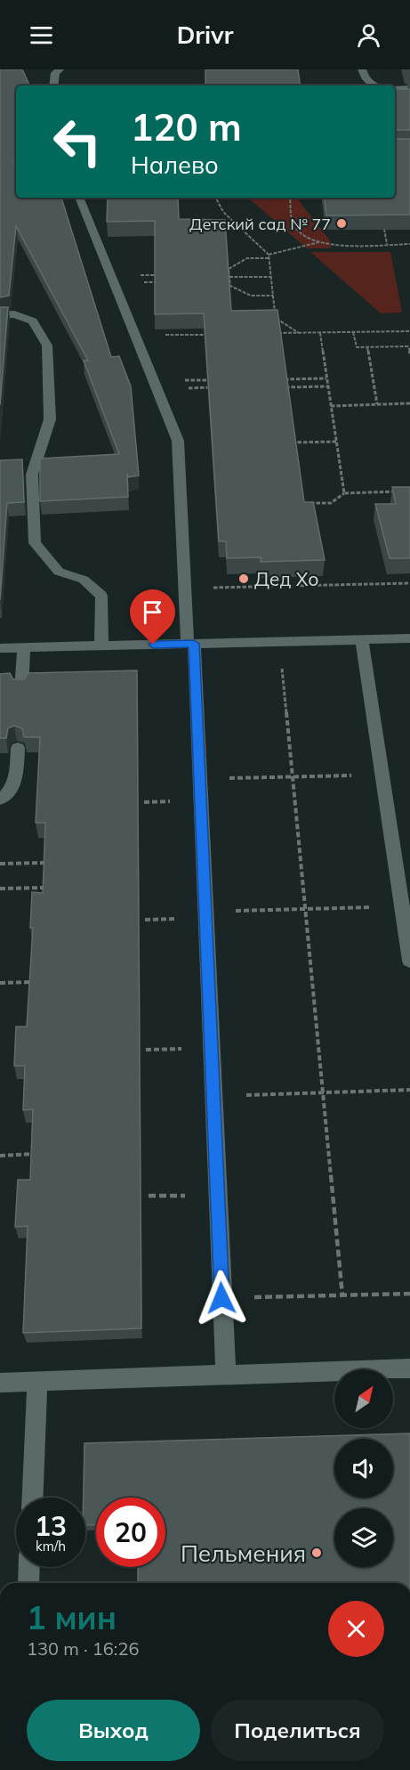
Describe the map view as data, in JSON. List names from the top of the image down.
{
  "places": ["Детский сад № 77", "Дед Хо", "Пельмения"],
  "north": "top right",
  "page": {
    "header": "Drivr",
    "turn": ["120 m", "Налево"],
    "speed": "13 km/h",
    "limit": "20",
    "heading": ["1 мин", "130 m · 16:26"],
    "buttons": ["Выход", "Поделиться"]
  }
}
